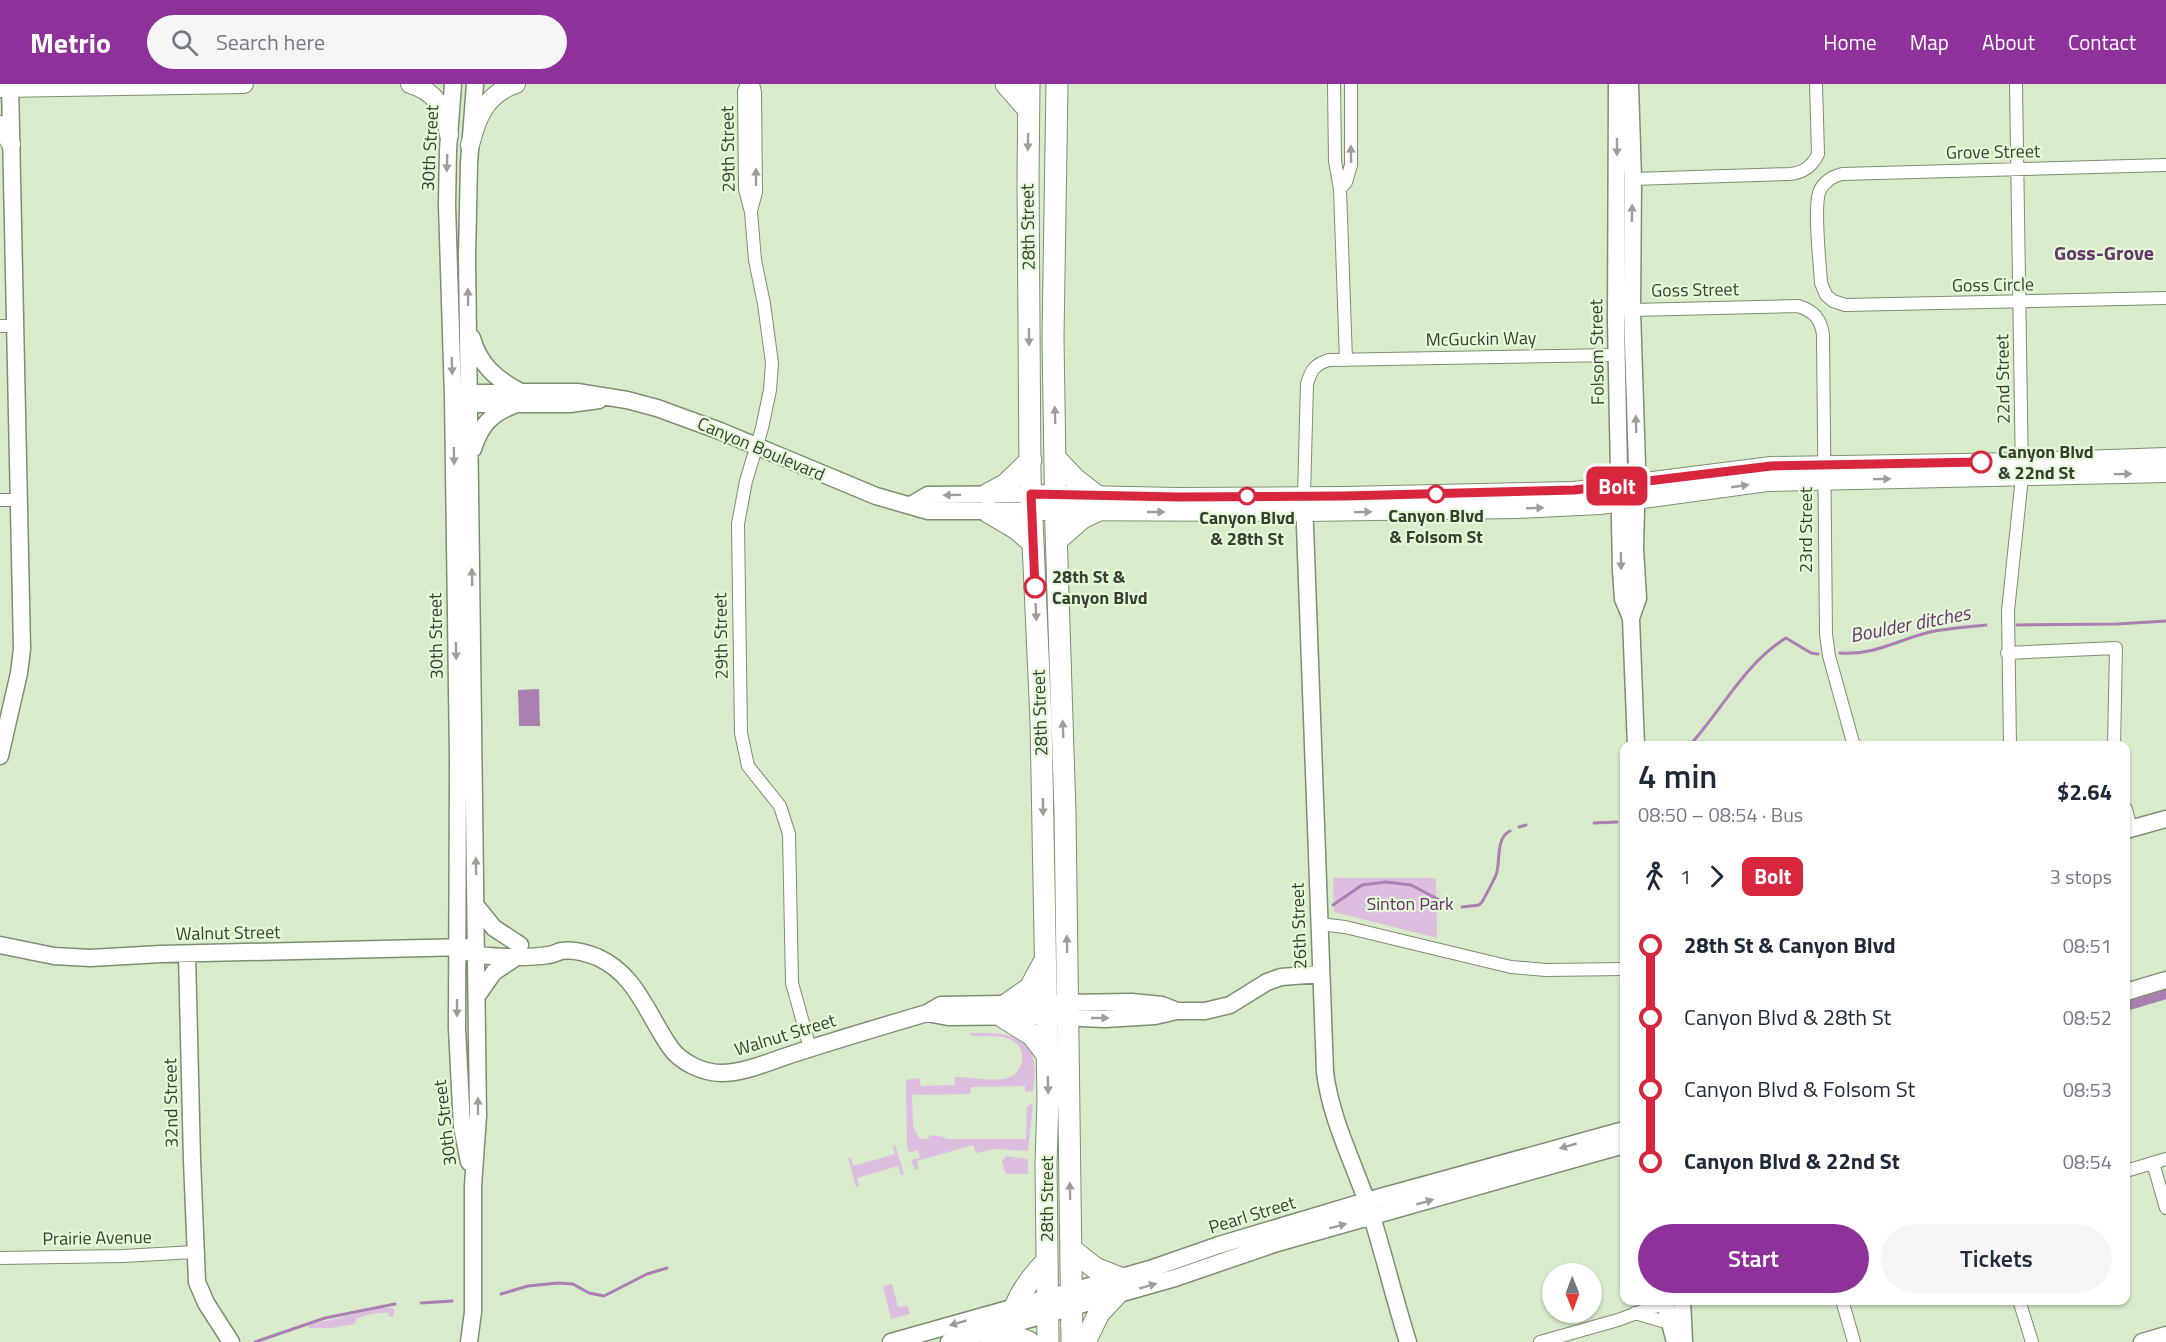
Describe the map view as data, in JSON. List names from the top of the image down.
{
  "streets": {
    "highway": ["28th Street"],
    "main road": [
      "30th Street",
      "Folsom Street",
      "Canyon Boulevard",
      "26th Street",
      "Walnut Street",
      "32nd Street",
      "Pearl Street"
    ],
    "street": [
      "29th Street",
      "Grove Street",
      "Goss Circle",
      "Goss Street",
      "McGuckin Way",
      "22nd Street",
      "23rd Street",
      "Prairie Avenue"
    ]
  },
  "crossings": [
    ["30th Street", "Canyon Boulevard"],
    ["30th Street", "Walnut Street"],
    ["29th Street", "Canyon Boulevard"],
    ["29th Street", "Walnut Street"],
    ["Grove Street", "Goss Circle"],
    ["Grove Street", "22nd Street"],
    ["28th Street", "Canyon Boulevard"],
    ["28th Street", "Walnut Street"],
    ["28th Street", "Pearl Street"],
    ["Goss Circle", "22nd Street"],
    ["Goss Street", "Folsom Street"],
    ["Goss Street", "23rd Street"],
    ["McGuckin Way", "Folsom Street"],
    ["McGuckin Way", "Canyon Boulevard"],
    ["McGuckin Way", "26th Street"],
    ["Folsom Street", "Canyon Boulevard"],
    ["22nd Street", "Canyon Boulevard"],
    ["Canyon Boulevard", "23rd Street"],
    ["Canyon Boulevard", "26th Street"],
    ["26th Street", "Walnut Street"],
    ["26th Street", "Pearl Street"],
    ["Walnut Street", "32nd Street"],
    ["32nd Street", "Prairie Avenue"]
  ],
  "districts": ["Goss-Grove"],
  "water": ["Boulder ditches"],
  "parks": ["Sinton Park"],
  "places": [
    "Canyon Blvd & 22nd St",
    "Canyon Blvd & Folsom St",
    "Canyon Blvd & 28th St",
    "28th St & Canyon Blvd"
  ],
  "lines": ["bus line Bolt"],
  "north": "bottom",
  "page": {
    "header": "Metrio",
    "search": "Search here",
    "nav": [
      "Home",
      "Map",
      "About",
      "Contact"
    ],
    "on_map": "Bolt",
    "heading": ["4 min", "08:50 – 08:54 · Bus", "$2.64"],
    "legs": ["1", "Bolt", "3 stops"],
    "list": [
      {
        "name": "28th St & Canyon Blvd",
        "value": "08:51"
      },
      {
        "name": "Canyon Blvd & 28th St",
        "value": "08:52"
      },
      {
        "name": "Canyon Blvd & Folsom St",
        "value": "08:53"
      },
      {
        "name": "Canyon Blvd & 22nd St",
        "value": "08:54"
      }
    ],
    "buttons": ["Start", "Tickets"]
  }
}
